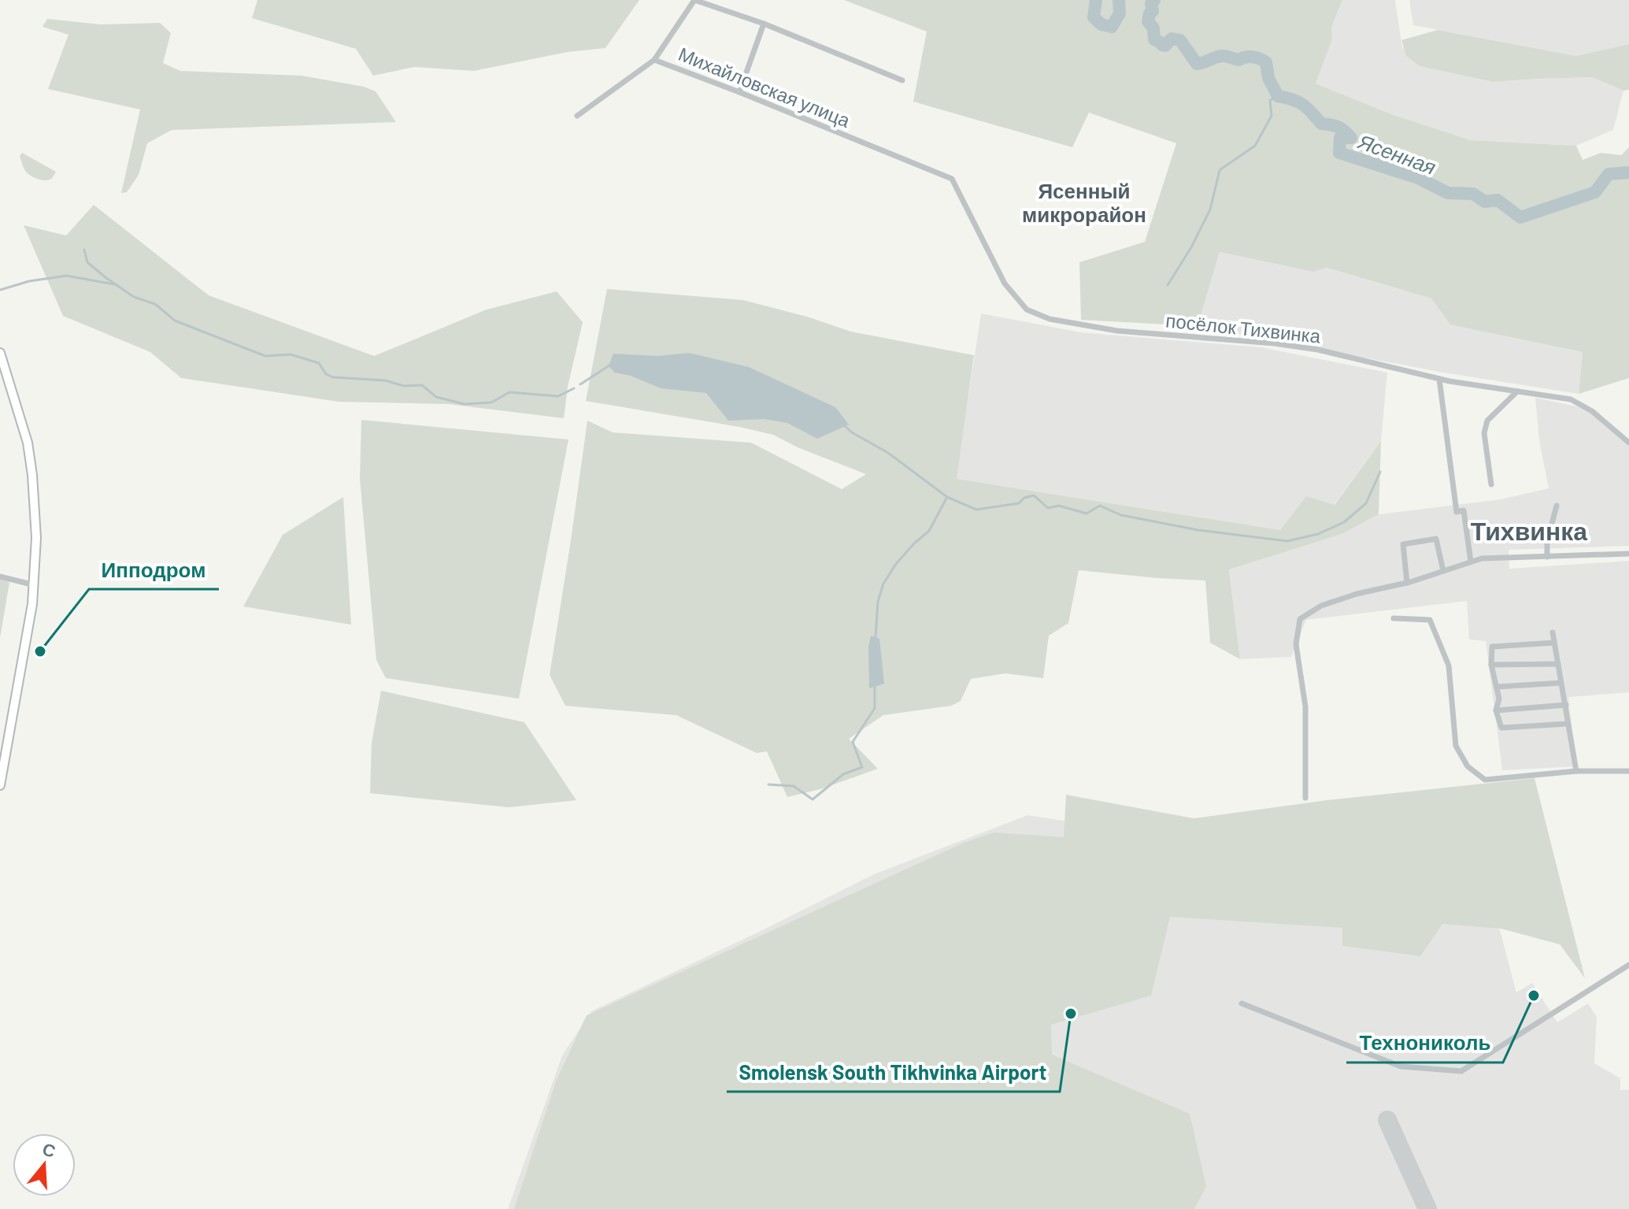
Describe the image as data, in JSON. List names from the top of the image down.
{
  "streets": {
    "street": ["Михайловская улица", "посёлок Тихвинка"]
  },
  "crossings": [
    ["Михайловская улица", "посёлок Тихвинка"]
  ],
  "districts": ["Ясенный микрорайон", "Тихвинка"],
  "water": ["Ясенная"],
  "places": ["Ипподром", "Технониколь", "Smolensk South Tikhvinka Airport"],
  "north": "top"
}
